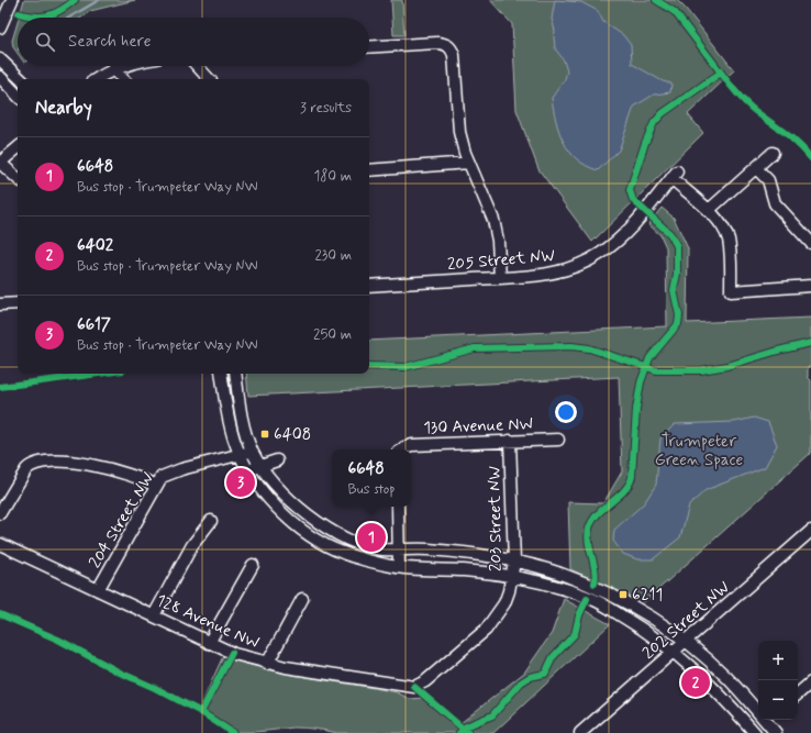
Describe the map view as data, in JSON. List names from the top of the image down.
{
  "streets": {
    "street": [
      "205 Street NW",
      "130 Avenue NW",
      "203 Street NW",
      "204 Street NW",
      "202 Street NW",
      "128 Avenue NW"
    ]
  },
  "crossings": [
    ["130 Avenue NW", "203 Street NW"],
    ["203 Street NW", "128 Avenue NW"],
    ["204 Street NW", "128 Avenue NW"]
  ],
  "parks": ["Trumpeter Green Space"],
  "places": {
    "transit": ["6408", "6211"]
  },
  "page": {
    "search": "Search here",
    "heading": ["Nearby", "3 results"],
    "list": [
      {
        "mark": "1",
        "name": "6648",
        "note": "Bus stop · Trumpeter Way NW",
        "value": "180 m"
      },
      {
        "mark": "2",
        "name": "6402",
        "note": "Bus stop · Trumpeter Way NW",
        "value": "230 m"
      },
      {
        "mark": "3",
        "name": "6617",
        "note": "Bus stop · Trumpeter Way NW",
        "value": "250 m"
      }
    ],
    "popup": ["6648", "Bus stop"],
    "pins": ["3", "1", "2"],
    "map_buttons": ["+", "−"]
  }
}
